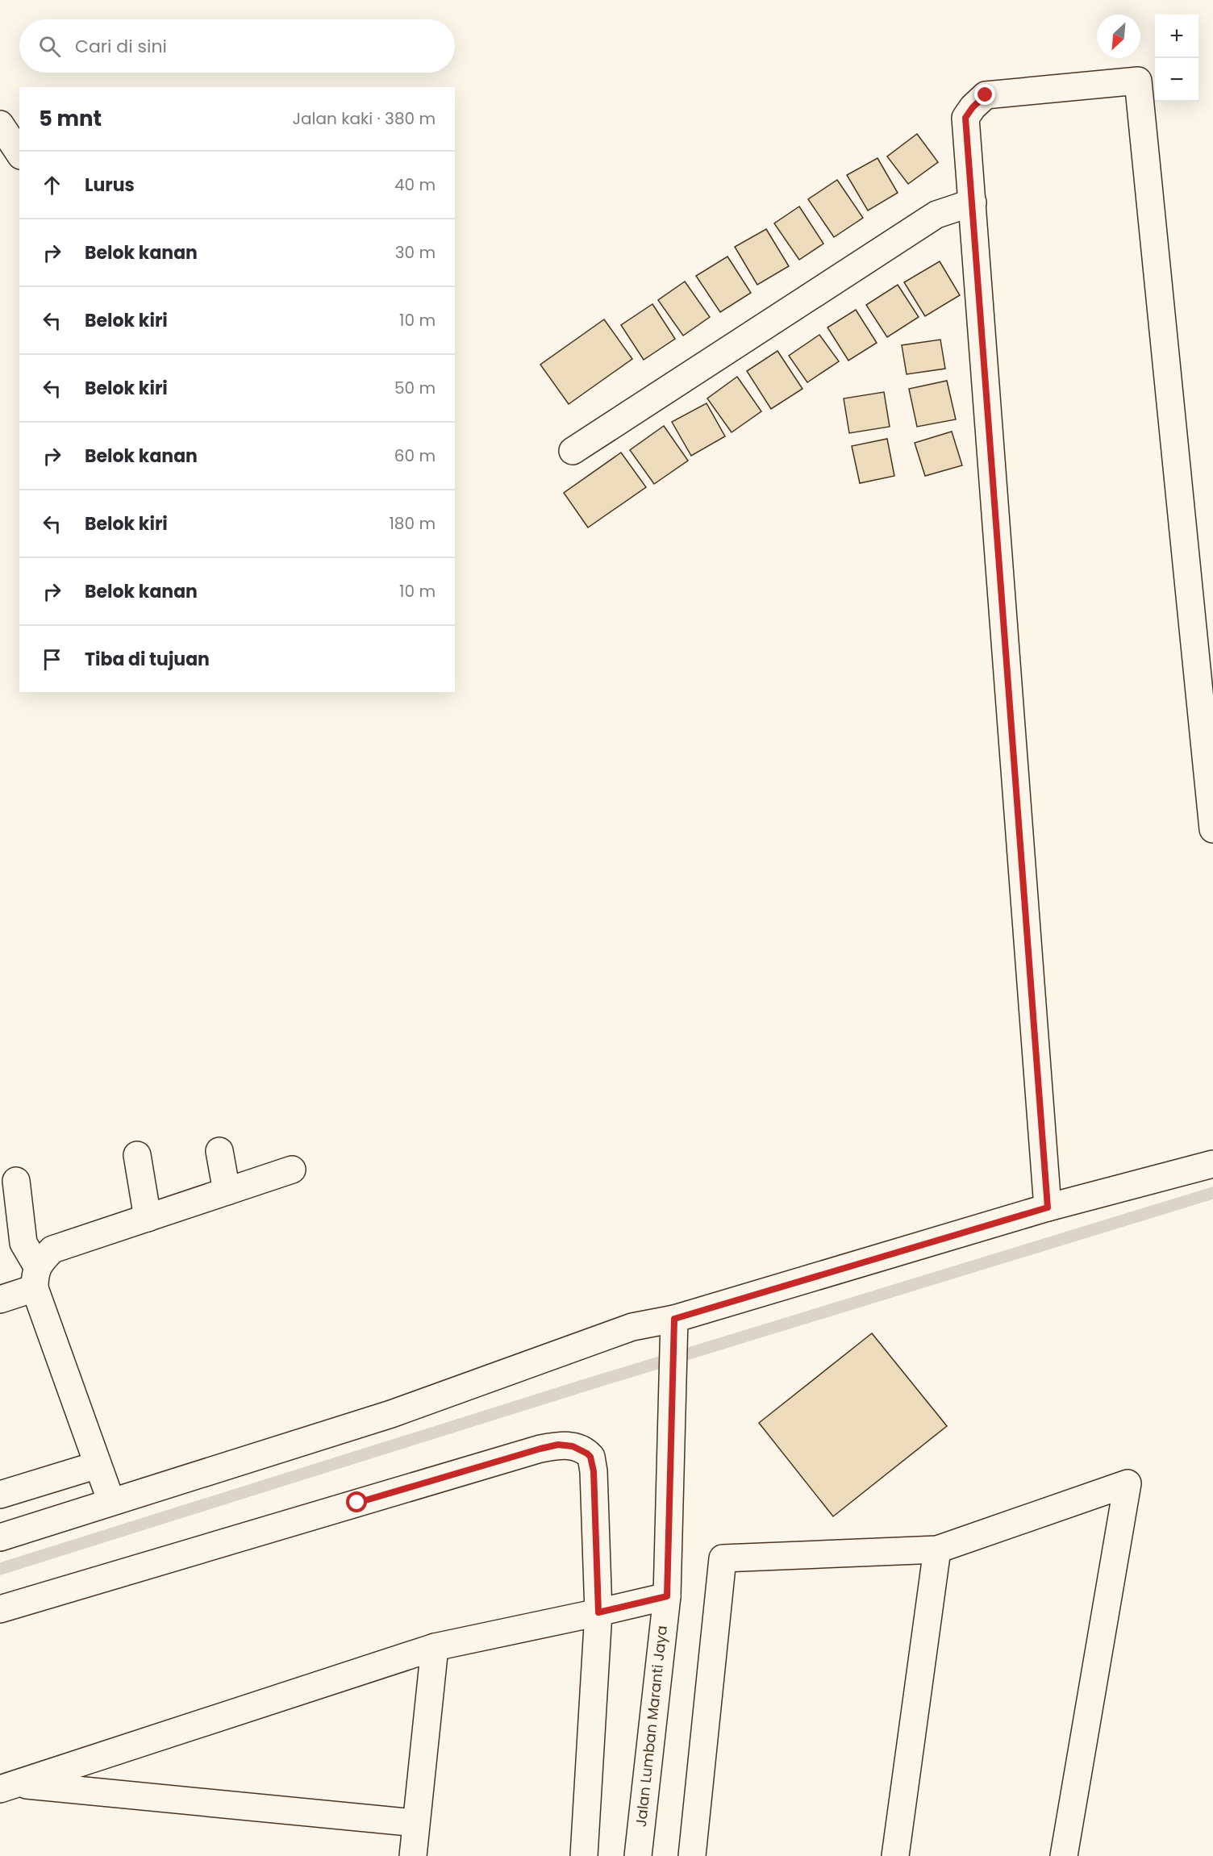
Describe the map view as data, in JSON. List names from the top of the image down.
{
  "streets": {
    "street": ["Jalan Lumban Maranti Jaya"]
  },
  "north": "bottom left",
  "page": {
    "map_buttons": ["+", "−"],
    "search": "Cari di sini",
    "heading": ["5 mnt", "Jalan kaki · 380 m"],
    "list": [
      ["Lurus", "40 m"],
      ["Belok kanan", "30 m"],
      ["Belok kiri", "10 m"],
      ["Belok kiri", "50 m"],
      ["Belok kanan", "60 m"],
      ["Belok kiri", "180 m"],
      ["Belok kanan", "10 m"],
      "Tiba di tujuan"
    ]
  }
}
